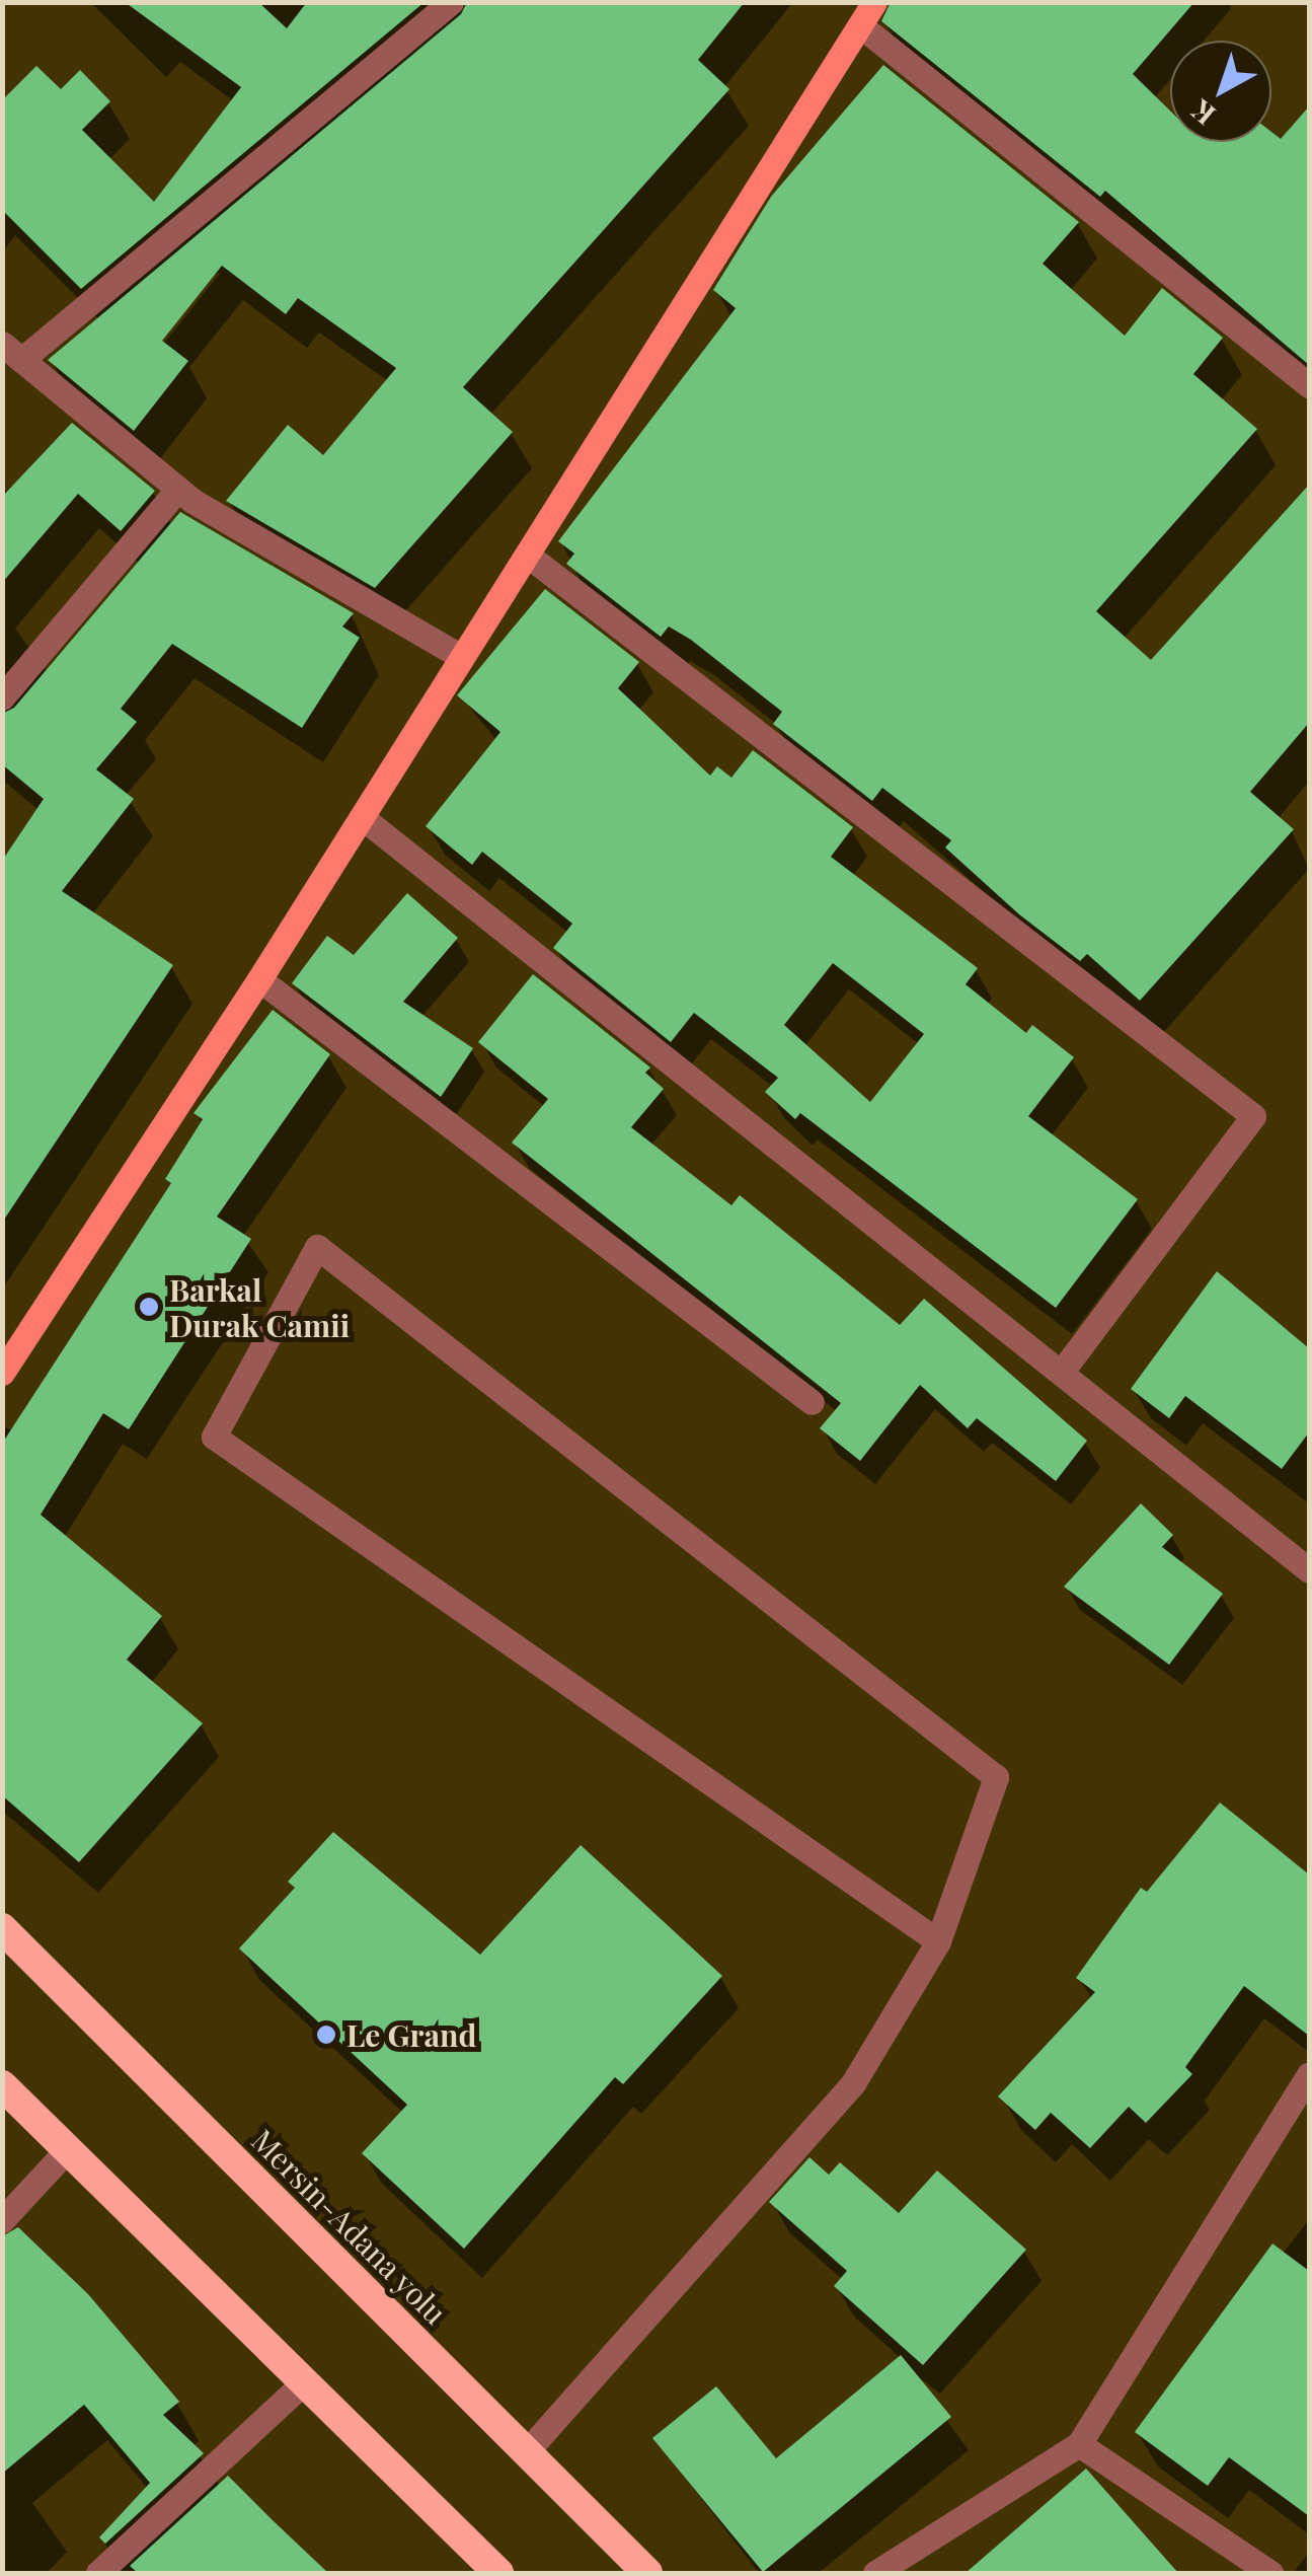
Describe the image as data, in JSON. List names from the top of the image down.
{
  "streets": {
    "highway": ["Mersin-Adana yolu"]
  },
  "places": ["Barkal Durak Camii", "Le Grand"],
  "north": "bottom left"
}
